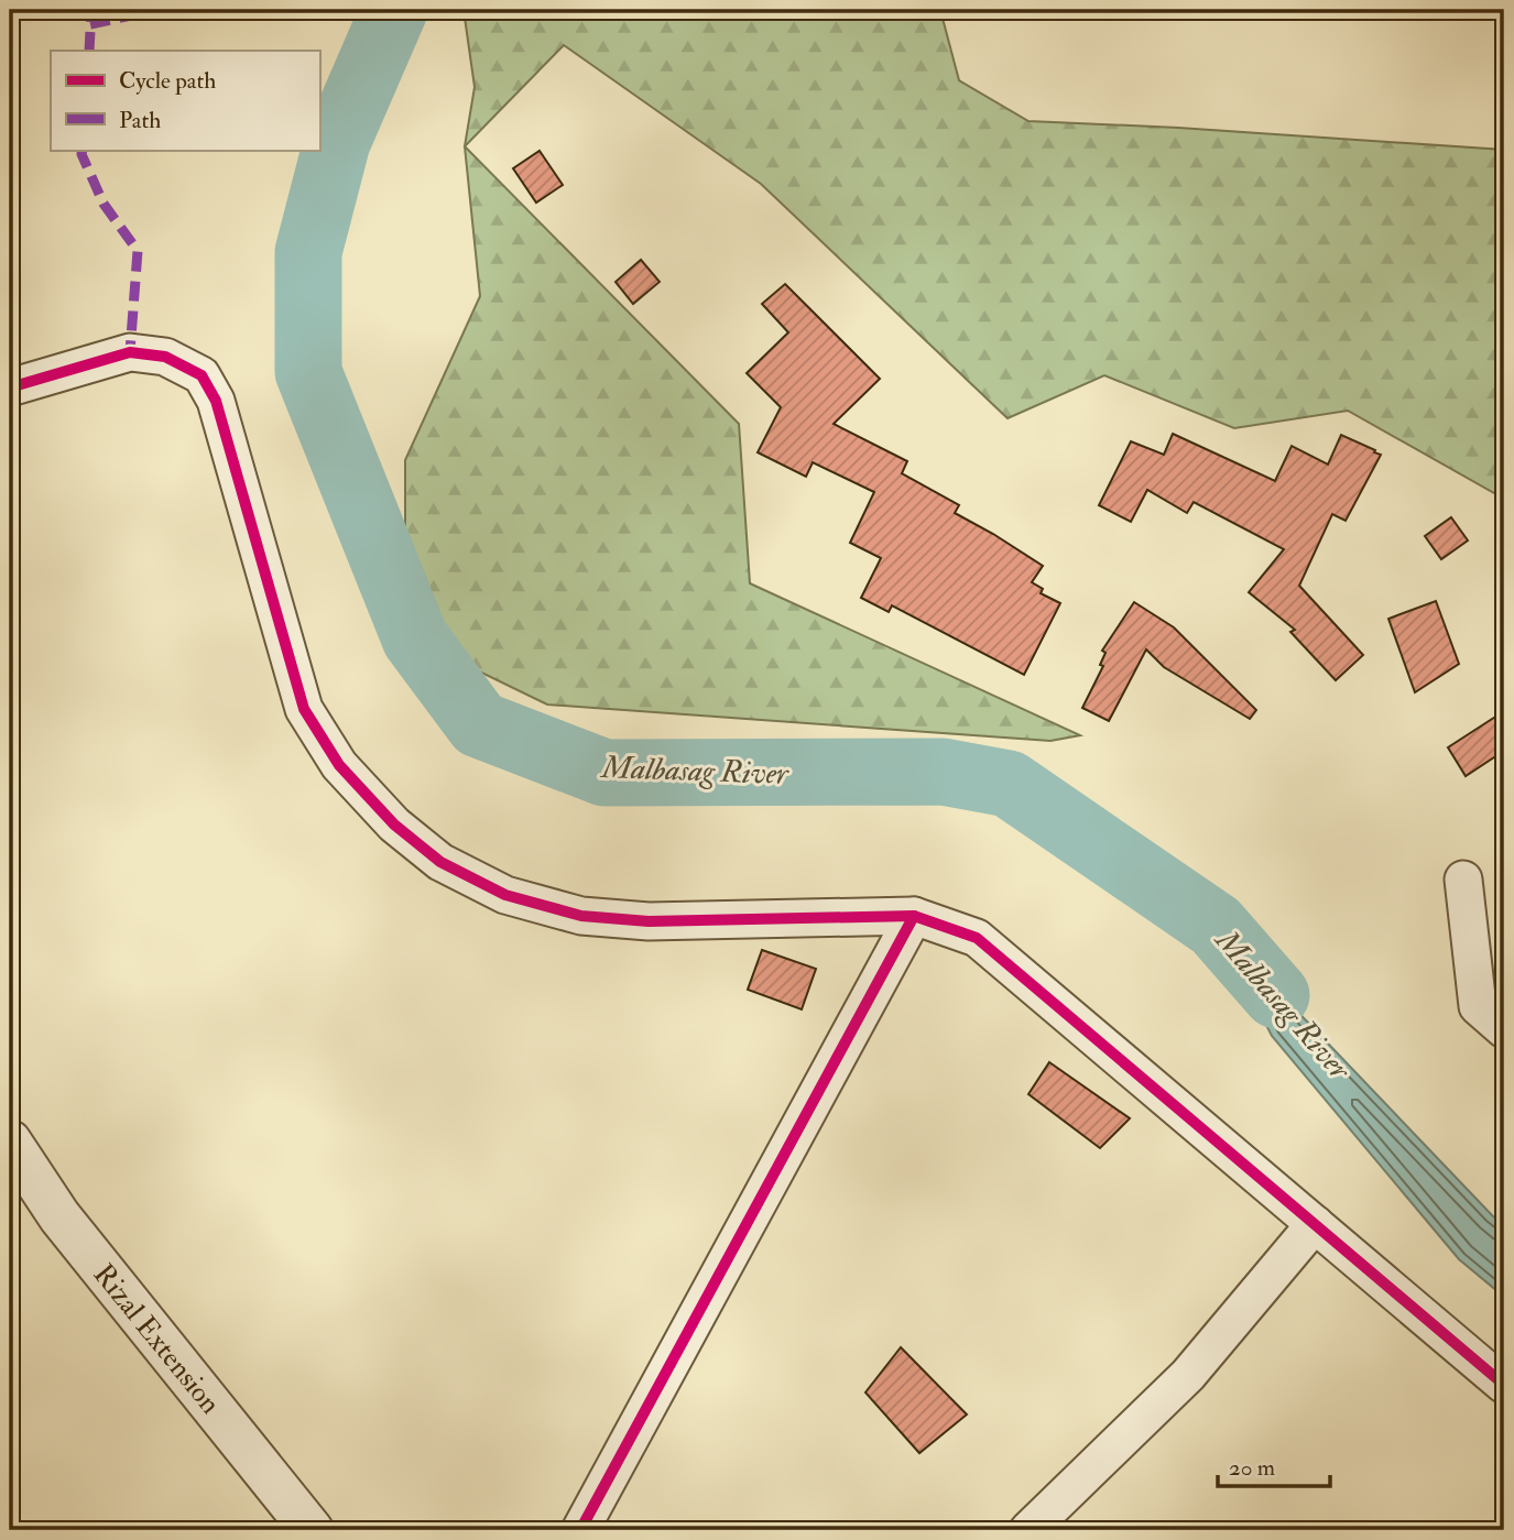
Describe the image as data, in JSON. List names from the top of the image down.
{
  "streets": {
    "street": ["Rizal Extension"]
  },
  "water": ["Malbasag River"],
  "legend": ["Cycle path", "Path"],
  "scale_bar": "20 m"
}
